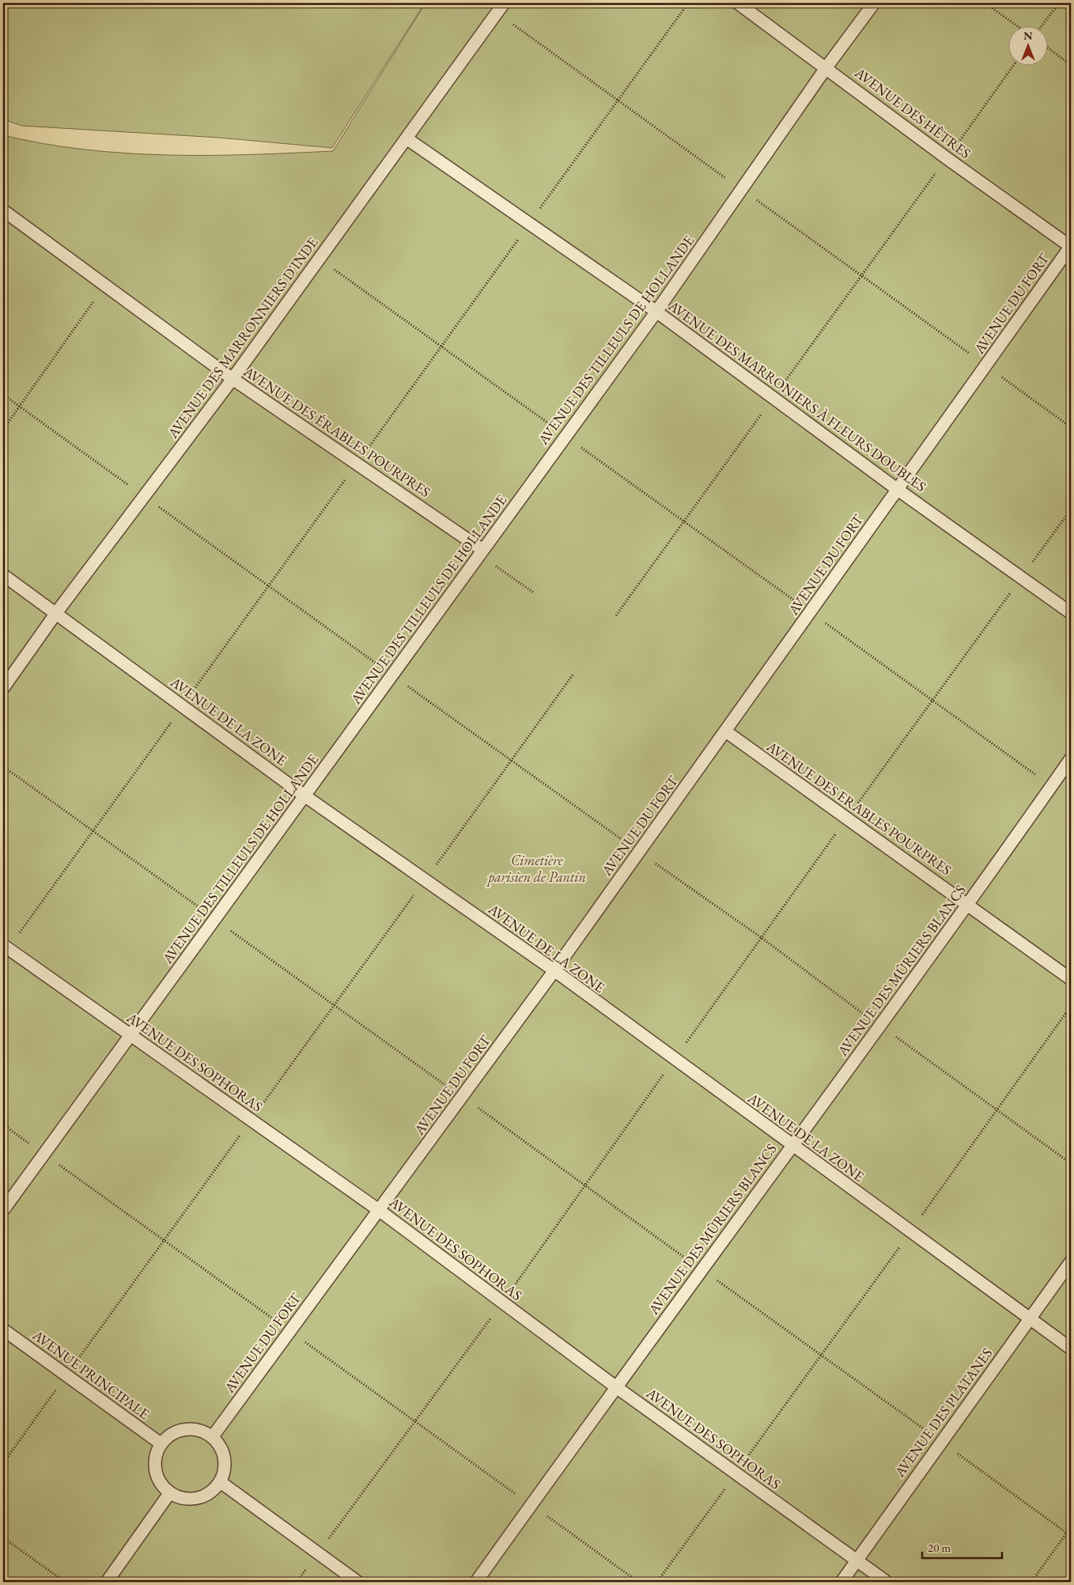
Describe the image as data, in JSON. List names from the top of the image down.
{
  "streets": {
    "lane": [
      "AVENUE DES HÊTRES",
      "AVENUE DU FORT",
      "AVENUE DES MARRONNIERS D'INDE",
      "AVENUE DES TILLEULS DE HOLLANDE",
      "AVENUE DES MARRONIERS À FLEURS DOUBLES",
      "AVENUE DES ÉRABLES POURPRES",
      "AVENUE DE LA ZONE",
      "AVENUE DES ERABLES POURPRES",
      "AVENUE DES MÛRIERS BLANCS",
      "AVENUE DES SOPHORAS",
      "AVENUE PRINCIPALE",
      "AVENUE DES PLATANES"
    ]
  },
  "crossings": [
    ["AVENUE DES HÊTRES", "AVENUE DU FORT"],
    ["AVENUE DES HÊTRES", "AVENUE DES TILLEULS DE HOLLANDE"],
    ["AVENUE DU FORT", "AVENUE DES MARRONIERS À FLEURS DOUBLES"],
    ["AVENUE DU FORT", "AVENUE DE LA ZONE"],
    ["AVENUE DU FORT", "AVENUE DES ERABLES POURPRES"],
    ["AVENUE DU FORT", "AVENUE DES SOPHORAS"],
    ["AVENUE DU FORT", "AVENUE PRINCIPALE"],
    ["AVENUE DES MARRONNIERS D'INDE", "AVENUE DES MARRONIERS À FLEURS DOUBLES"],
    ["AVENUE DES MARRONNIERS D'INDE", "AVENUE DES ÉRABLES POURPRES"],
    ["AVENUE DES MARRONNIERS D'INDE", "AVENUE DE LA ZONE"],
    ["AVENUE DES TILLEULS DE HOLLANDE", "AVENUE DES MARRONIERS À FLEURS DOUBLES"],
    ["AVENUE DES TILLEULS DE HOLLANDE", "AVENUE DES ÉRABLES POURPRES"],
    ["AVENUE DES TILLEULS DE HOLLANDE", "AVENUE DE LA ZONE"],
    ["AVENUE DES TILLEULS DE HOLLANDE", "AVENUE DES SOPHORAS"],
    ["AVENUE DE LA ZONE", "AVENUE DES MÛRIERS BLANCS"],
    ["AVENUE DE LA ZONE", "AVENUE DES PLATANES"],
    ["AVENUE DES ERABLES POURPRES", "AVENUE DES MÛRIERS BLANCS"],
    ["AVENUE DES MÛRIERS BLANCS", "AVENUE DES SOPHORAS"],
    ["AVENUE DES SOPHORAS", "AVENUE DES PLATANES"]
  ],
  "parks": ["Cimetière parisien de Pantin"],
  "scale_bar": "20 m",
  "north": "top"
}
